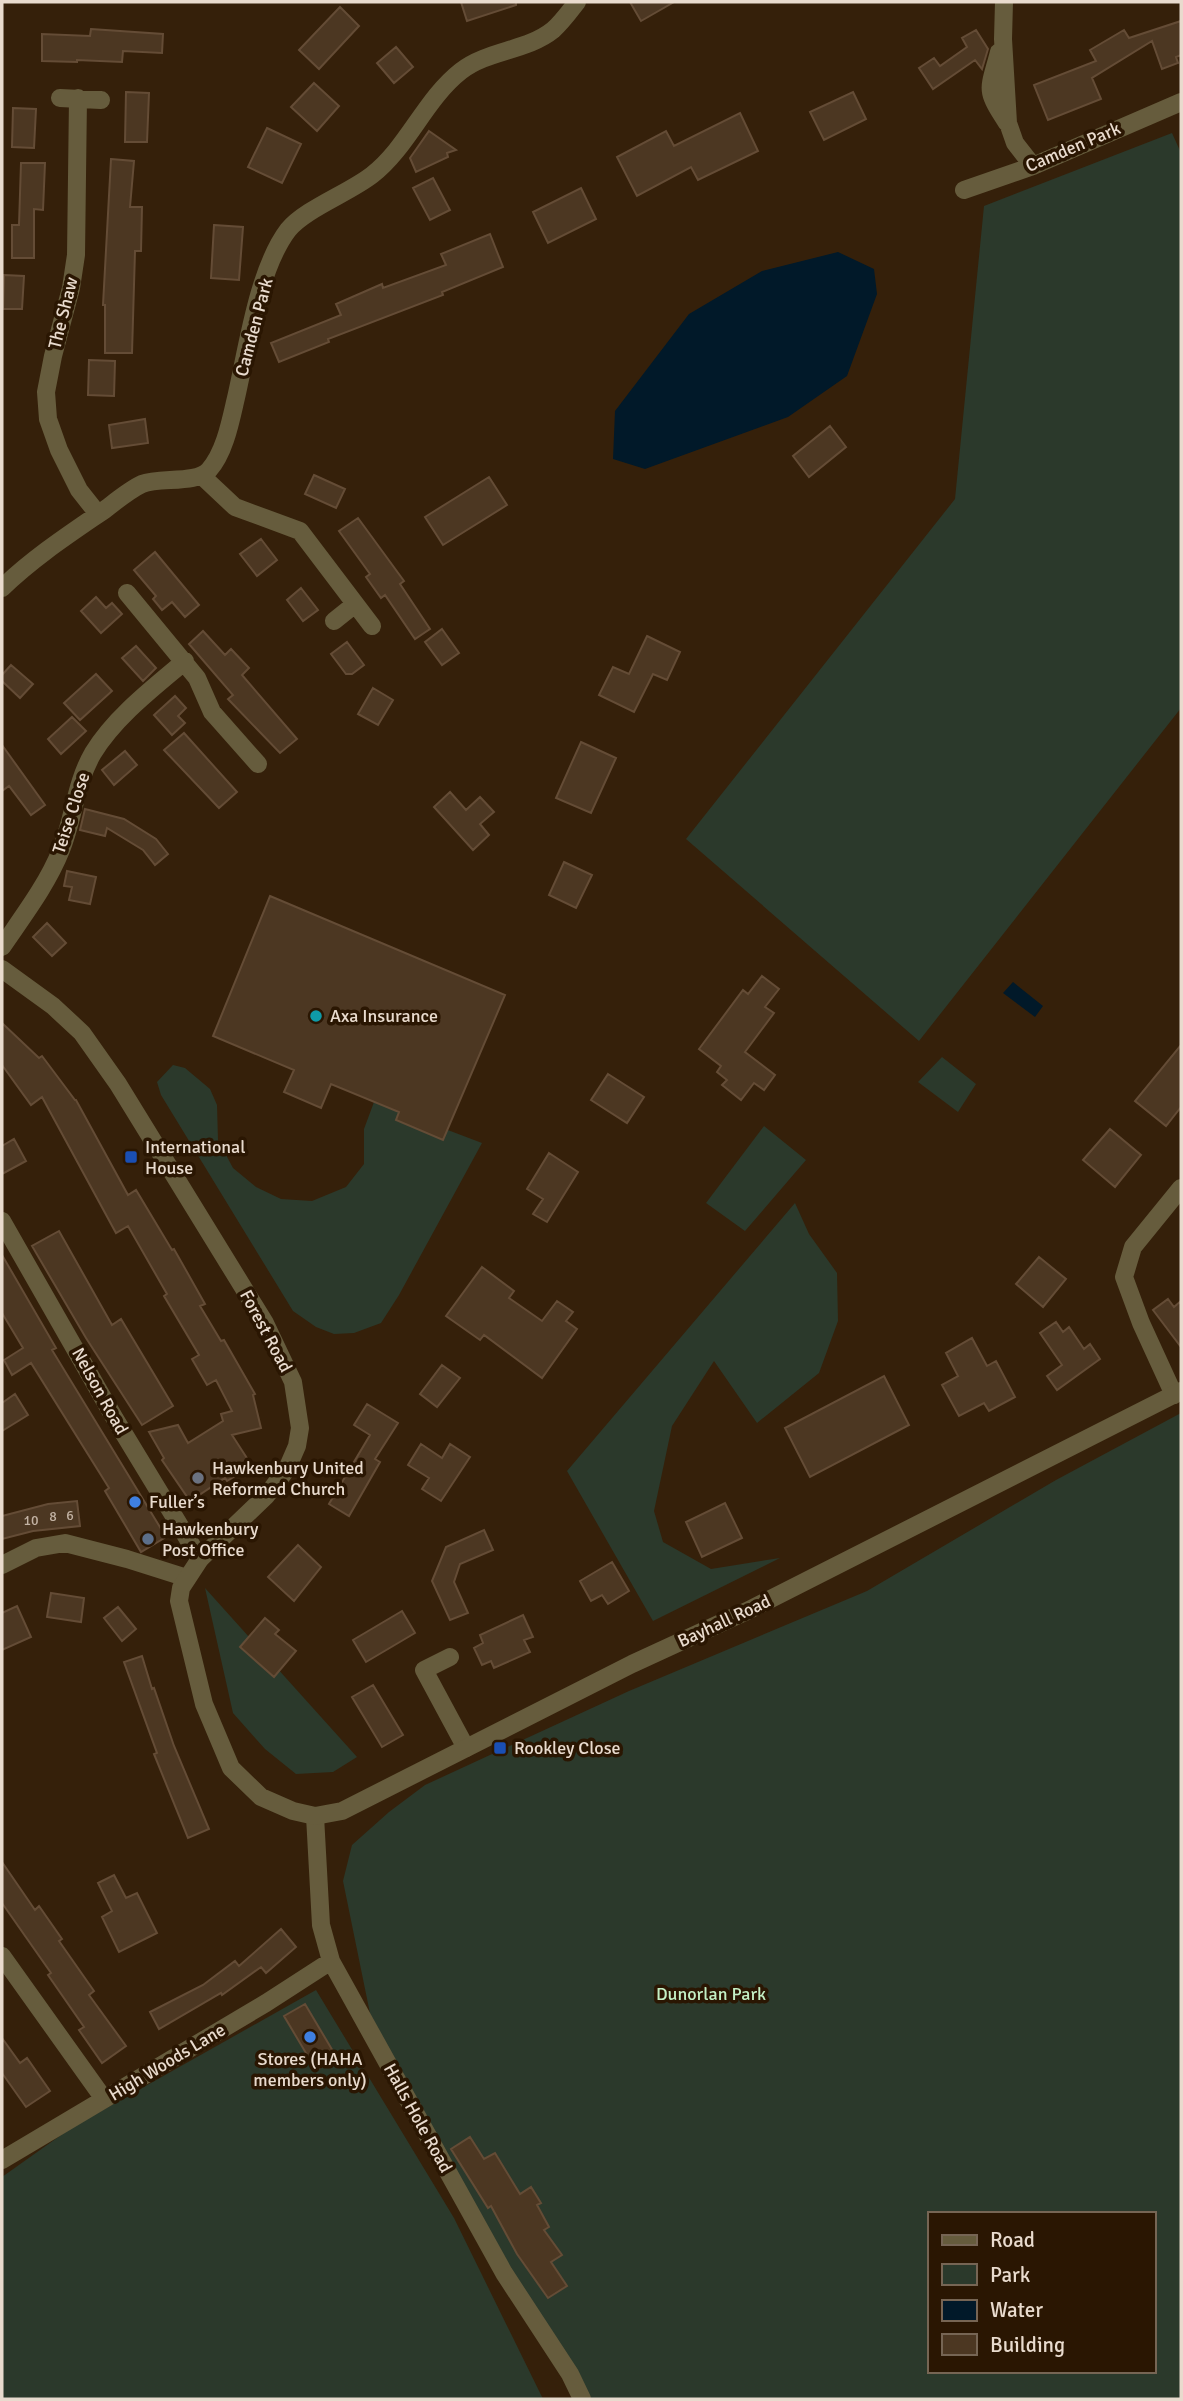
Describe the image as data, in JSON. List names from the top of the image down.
{
  "streets": {
    "street": [
      "Camden Park",
      "The Shaw",
      "Teise Close",
      "Forest Road",
      "Nelson Road",
      "Bayhall Road",
      "High Woods Lane",
      "Halls Hole Road"
    ]
  },
  "crossings": [
    ["Forest Road", "Nelson Road"],
    ["Forest Road", "Bayhall Road"],
    ["Forest Road", "Halls Hole Road"],
    ["Bayhall Road", "Halls Hole Road"],
    ["High Woods Lane", "Halls Hole Road"]
  ],
  "parks": ["Dunorlan Park"],
  "places": {
    "other": [
      "Axa Insurance",
      "Hawkenbury United Reformed Church",
      "Fuller’s",
      "Hawkenbury Post Office",
      "Stores (HAHA members only)"
    ],
    "transit": ["International House", "Rookley Close"]
  },
  "house_numbers": ["6", "8", "10"],
  "legend": [
    "Road",
    "Park",
    "Water",
    "Building"
  ]
}
